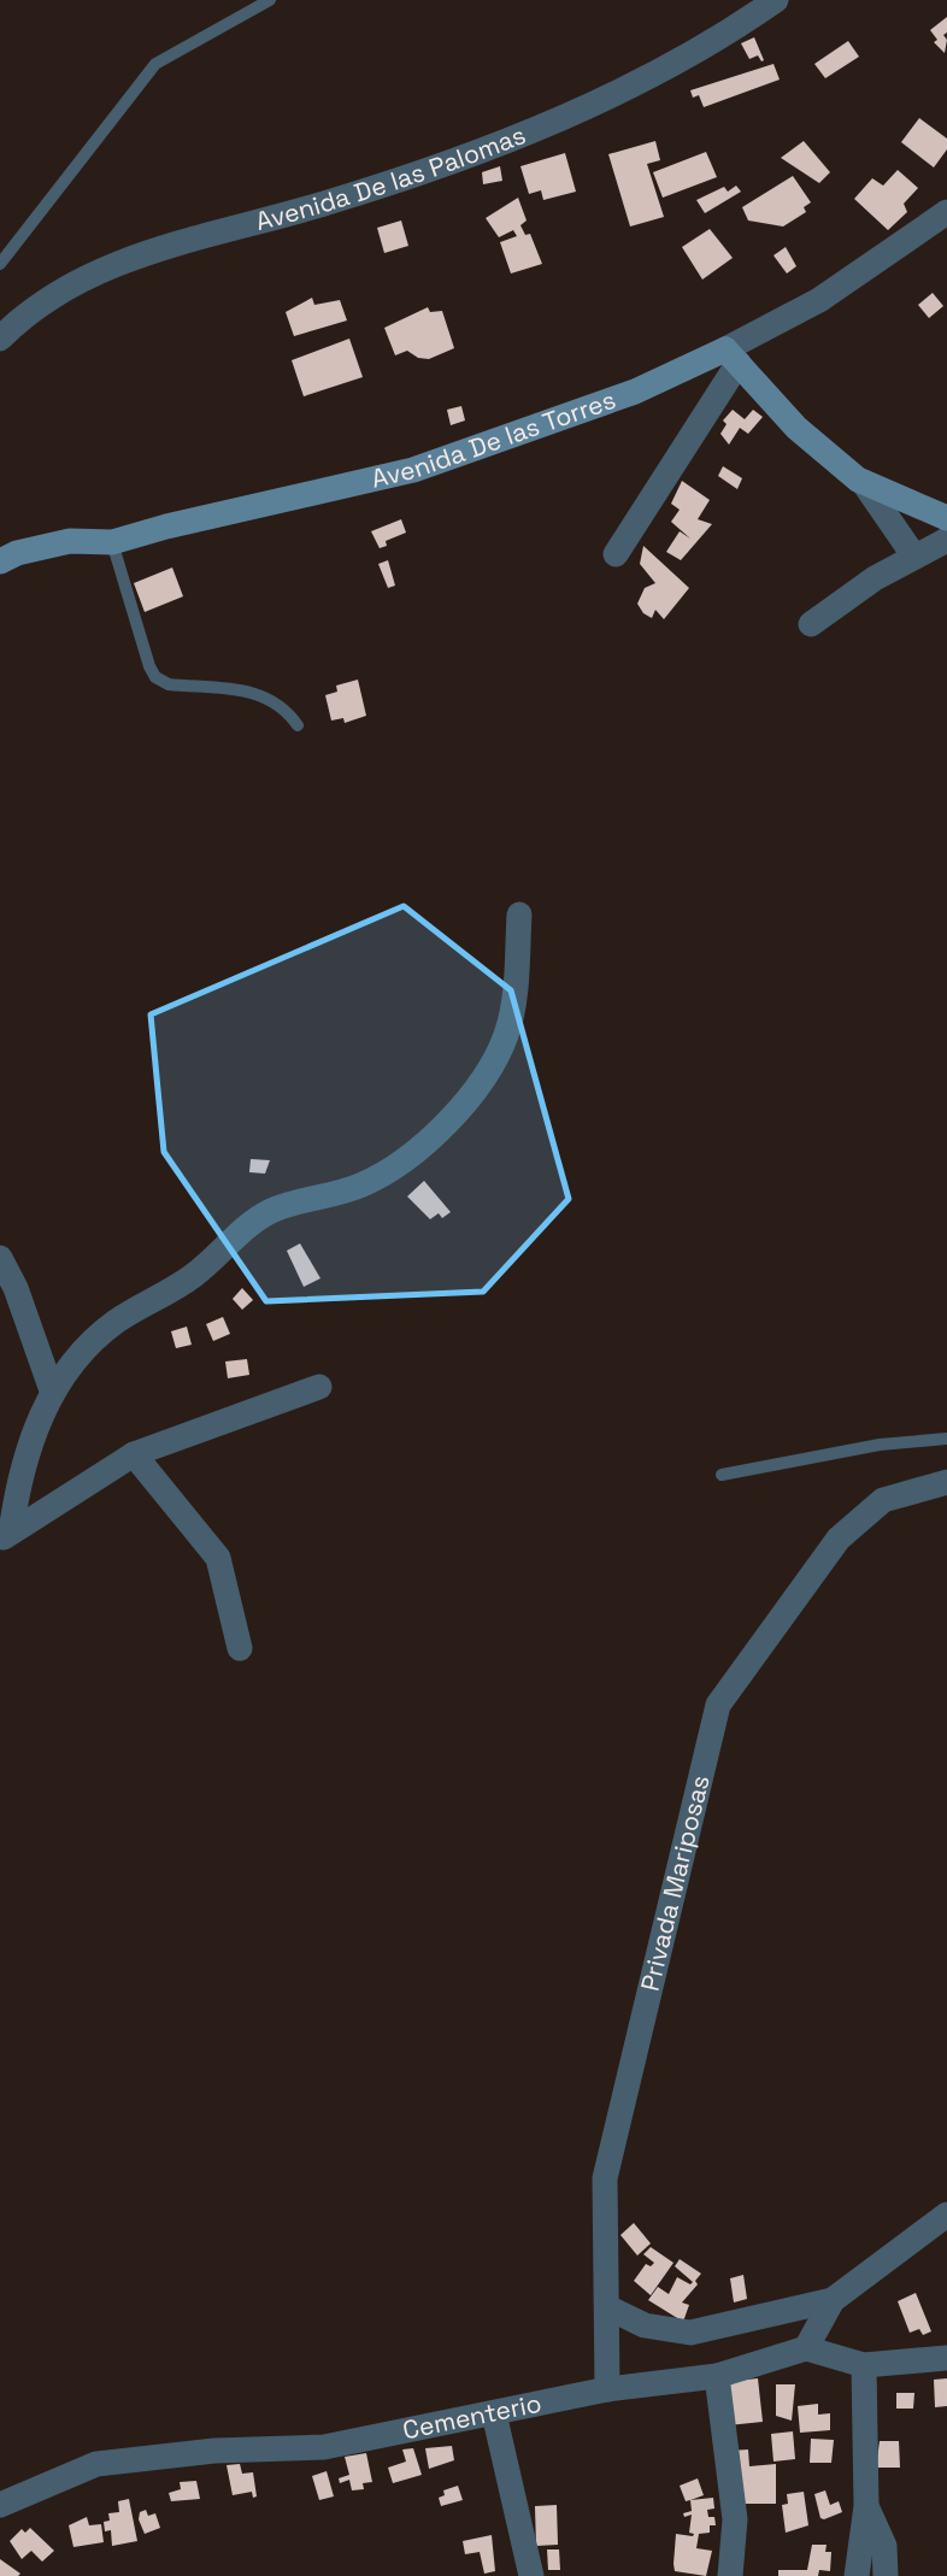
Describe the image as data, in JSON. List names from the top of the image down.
{
  "streets": {
    "street": [
      "Avenida De las Palomas",
      "Avenida De las Torres",
      "Privada Mariposas",
      "Cementerio"
    ]
  },
  "crossings": [
    ["Privada Mariposas", "Cementerio"]
  ]
}
